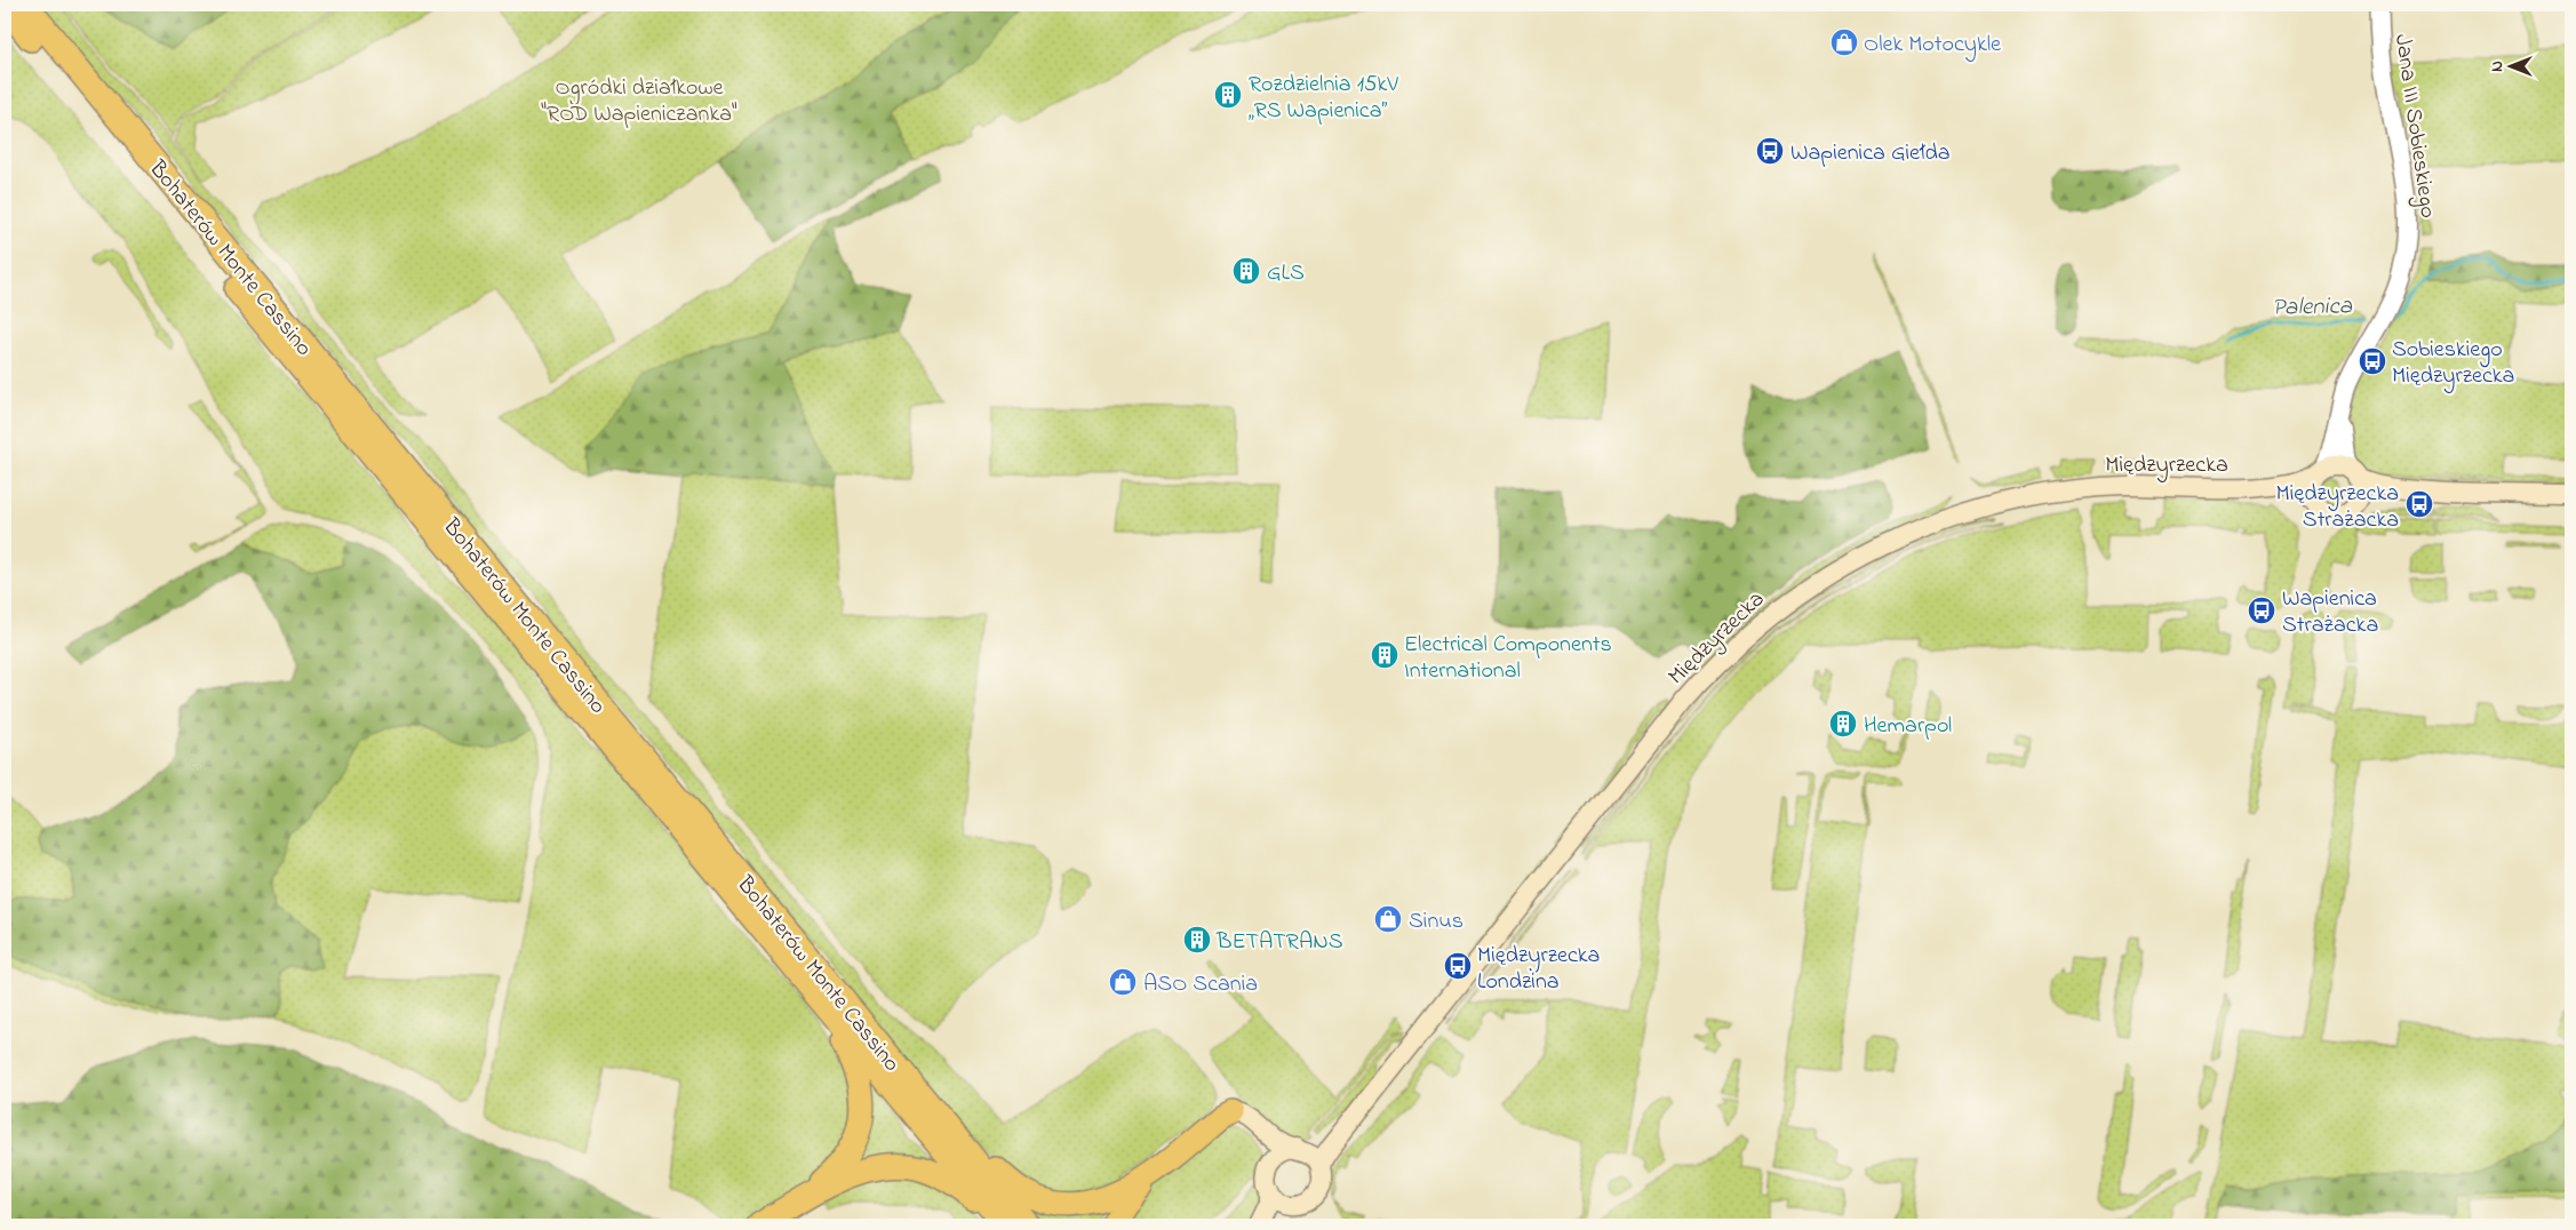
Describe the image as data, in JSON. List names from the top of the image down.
{
  "streets": {
    "highway": ["Bohaterów Monte Cassino"],
    "main road": ["Międzyrzecka"],
    "street": ["Jana III Sobieskiego"]
  },
  "crossings": [
    ["Jana III Sobieskiego", "Międzyrzecka"]
  ],
  "water": ["Palenica"],
  "parks": ["Ogródki działkowe \"ROD Wapieniczanka\""],
  "places": {
    "shop": ["Olek Motocykle", "Sinus", "ASO Scania"],
    "building": [
      "Rozdzielnia 15kV „RS Wapienica”",
      "GLS",
      "Electrical Components International",
      "Hemarpol",
      "BETATRANS"
    ],
    "bus stop": [
      "Wapienica Giełda",
      "Sobieskiego Międzyrzecka",
      "Międzyrzecka Strażacka",
      "Wapienica Strażacka",
      "Międzyrzecka Londzina"
    ]
  },
  "north": "left"
}
